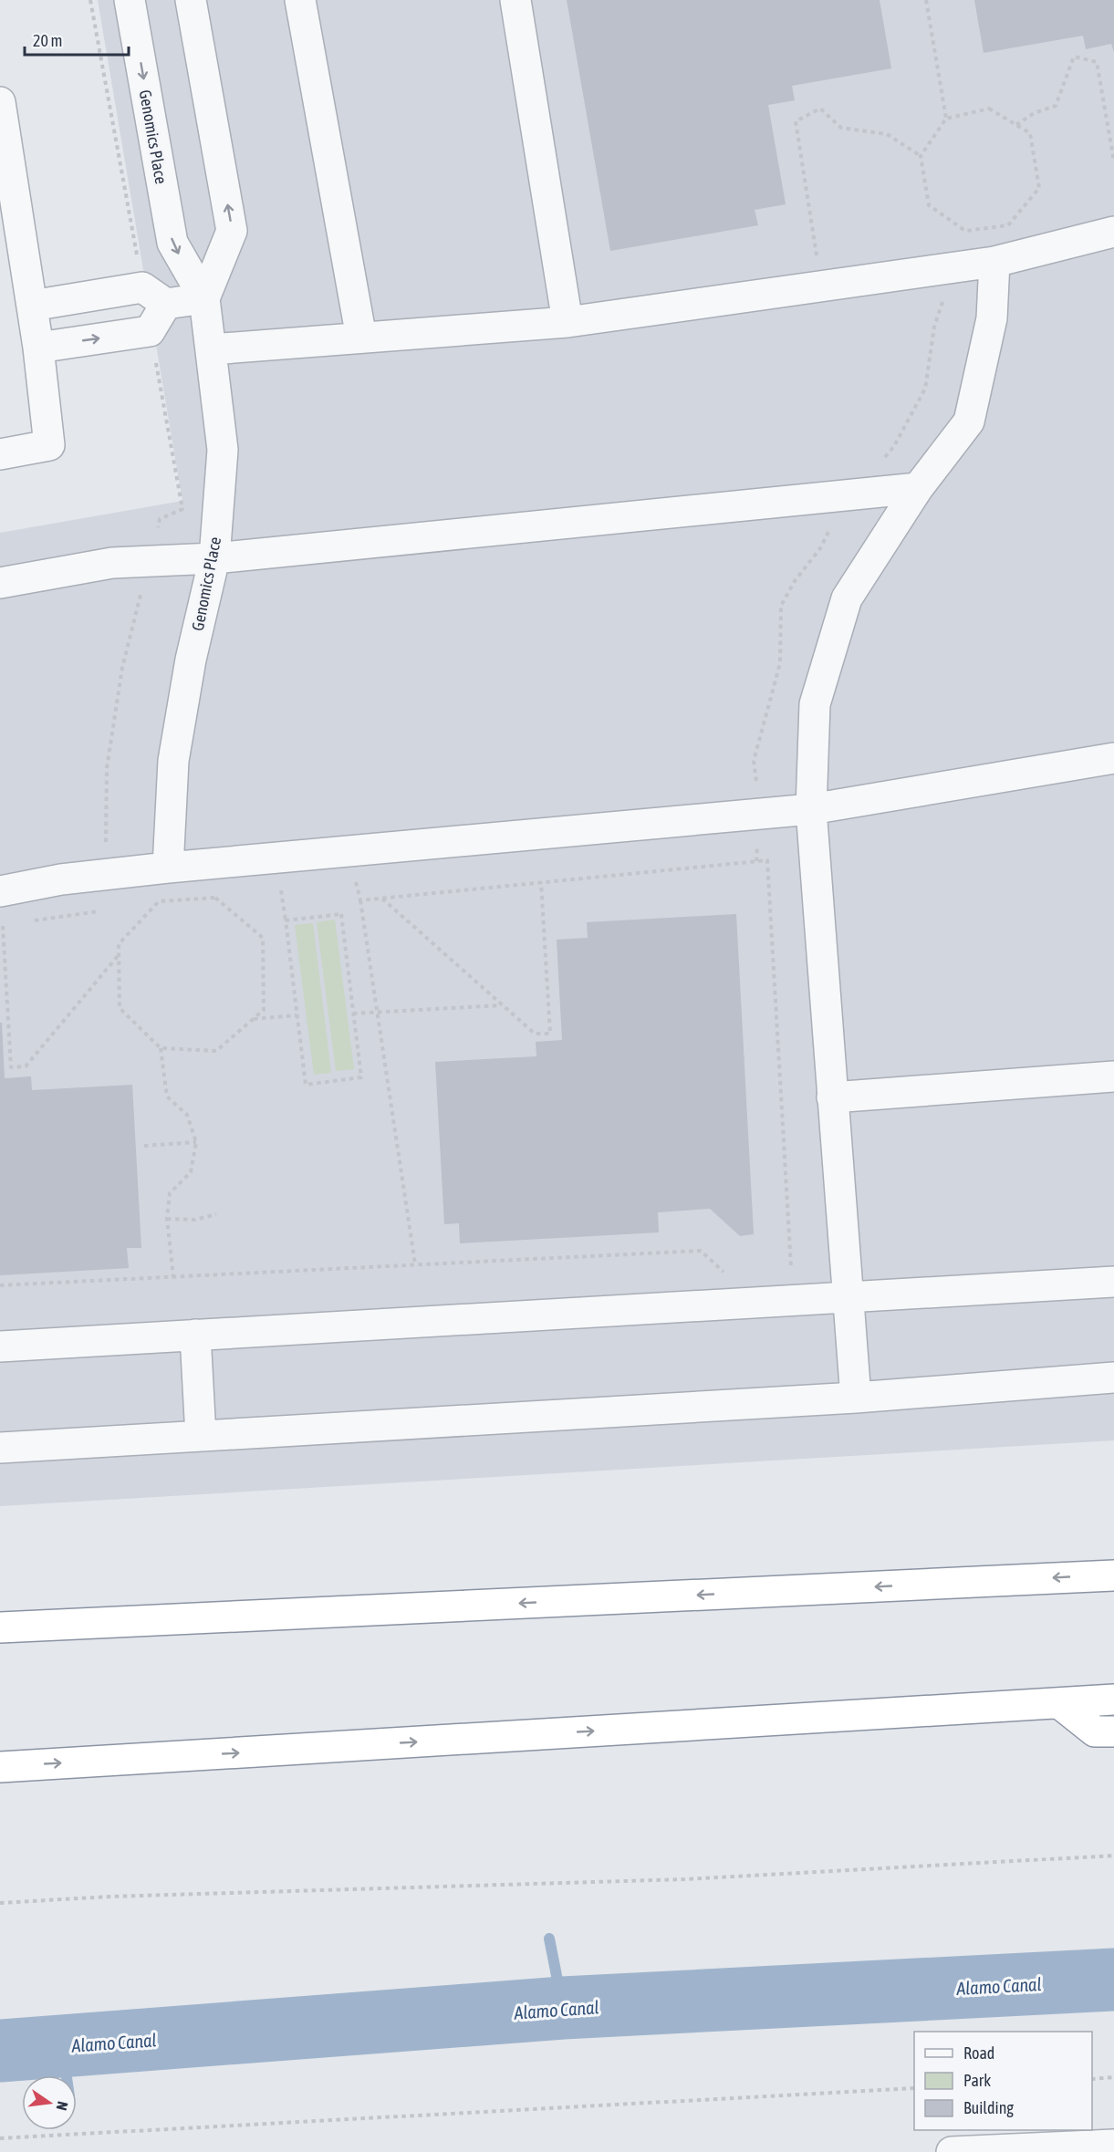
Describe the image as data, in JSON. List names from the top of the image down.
{
  "streets": {
    "street": ["Genomics Place"]
  },
  "water": ["Alamo Canal"],
  "legend": ["Road", "Park", "Building"],
  "scale_bar": "20 m",
  "north": "right"
}
